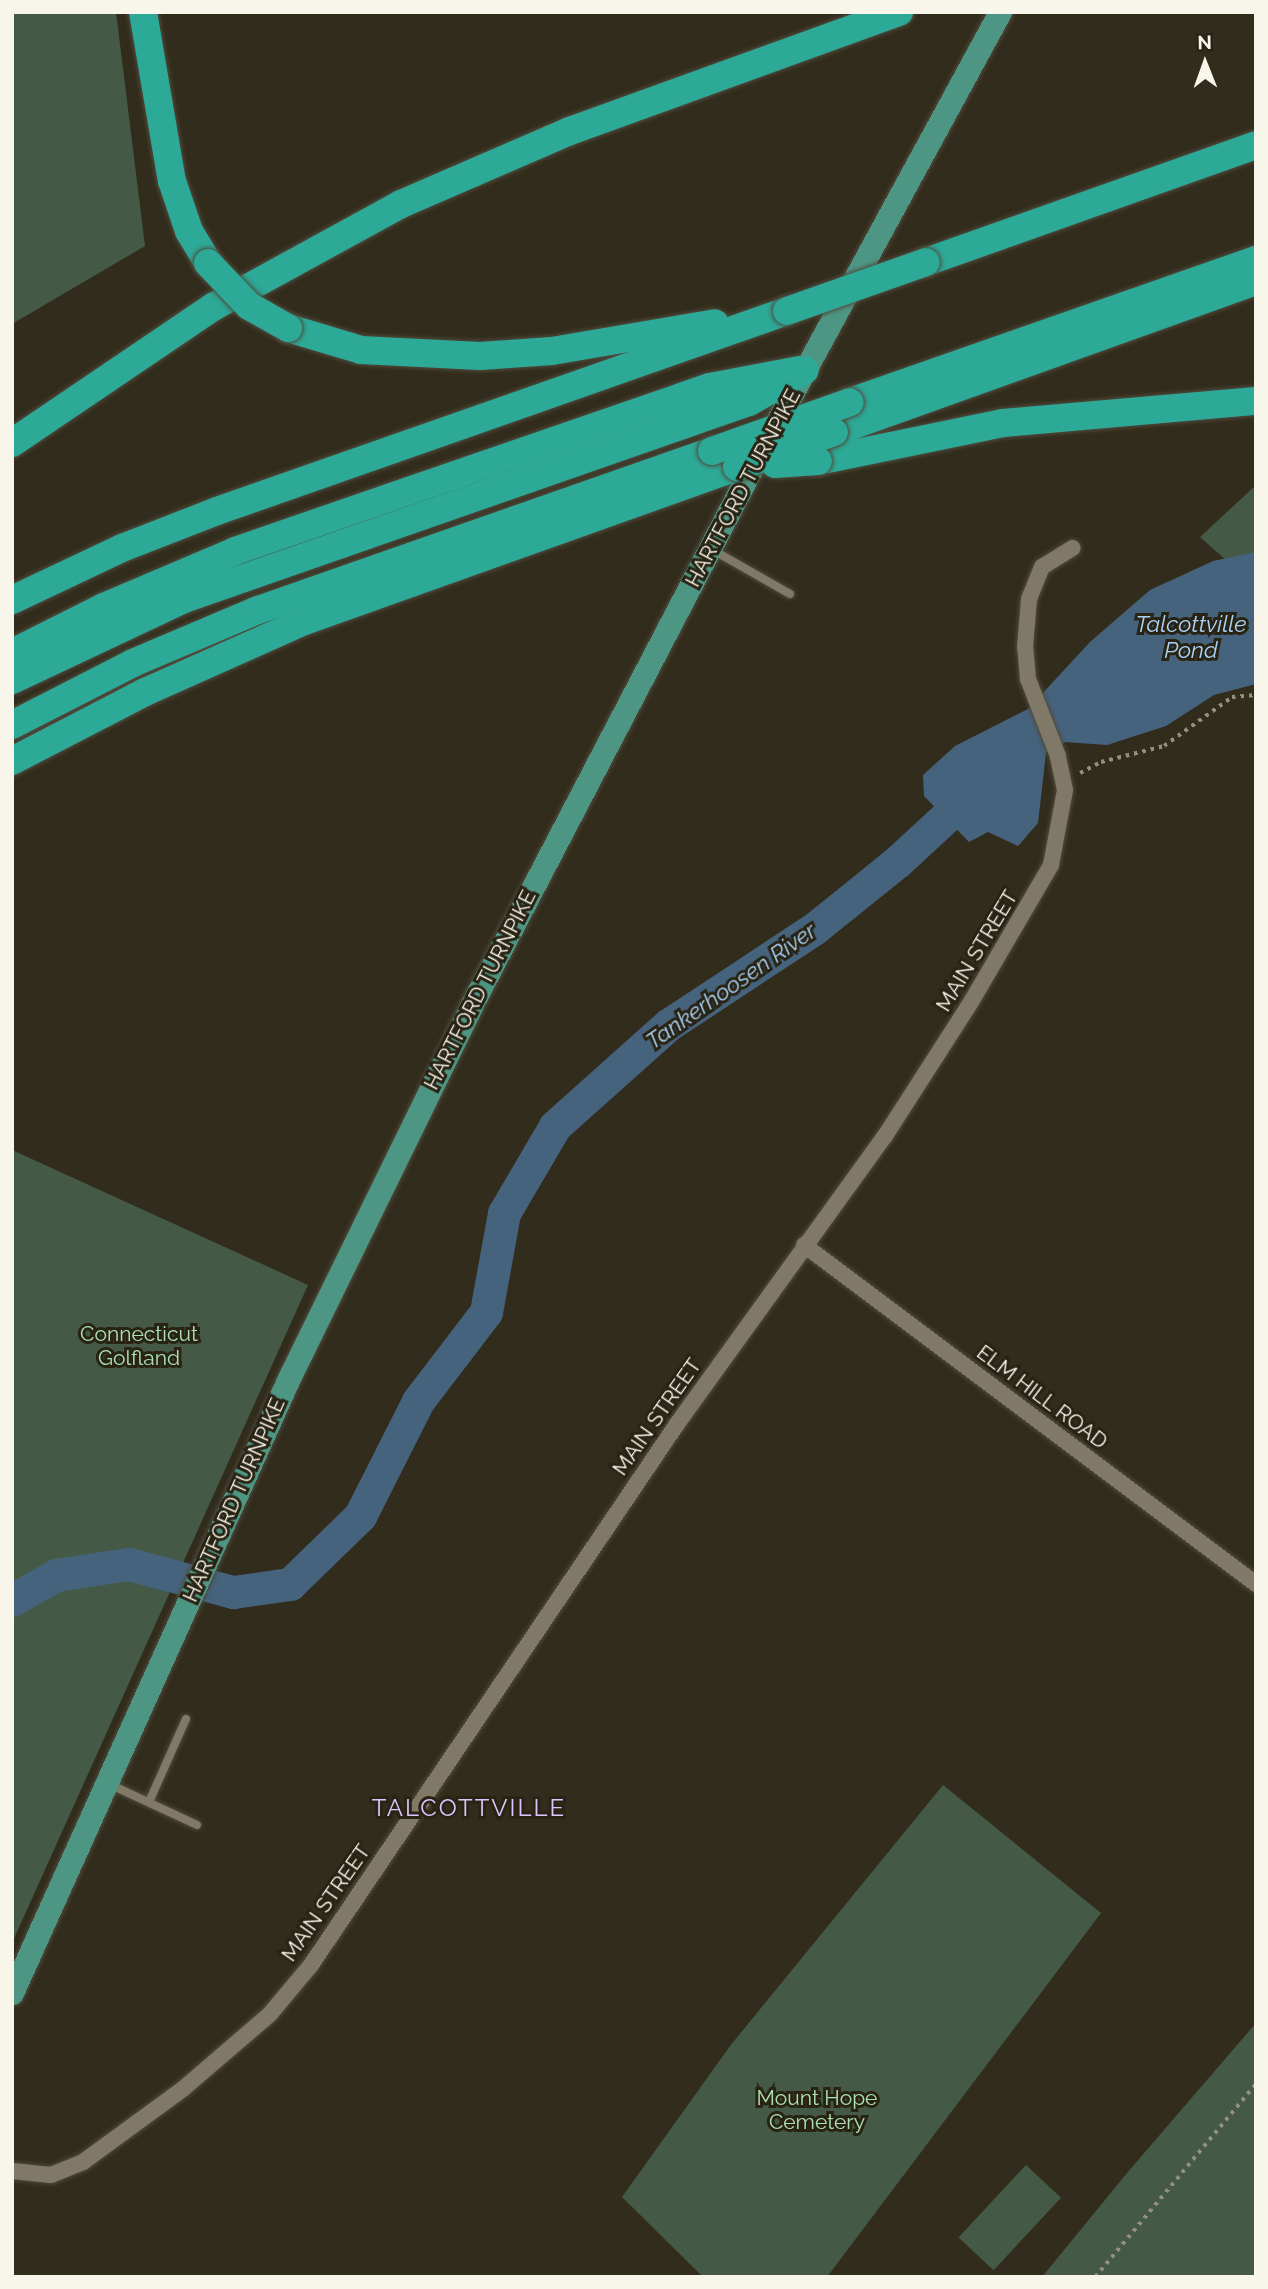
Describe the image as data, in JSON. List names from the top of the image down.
{
  "streets": {
    "main road": ["HARTFORD TURNPIKE"],
    "street": ["MAIN STREET", "ELM HILL ROAD"]
  },
  "crossings": [
    ["MAIN STREET", "ELM HILL ROAD"]
  ],
  "districts": ["TALCOTTVILLE"],
  "water": ["Talcottville Pond", "Tankerhoosen River"],
  "parks": ["Connecticut Golfland", "Mount Hope Cemetery"],
  "north": "top"
}
